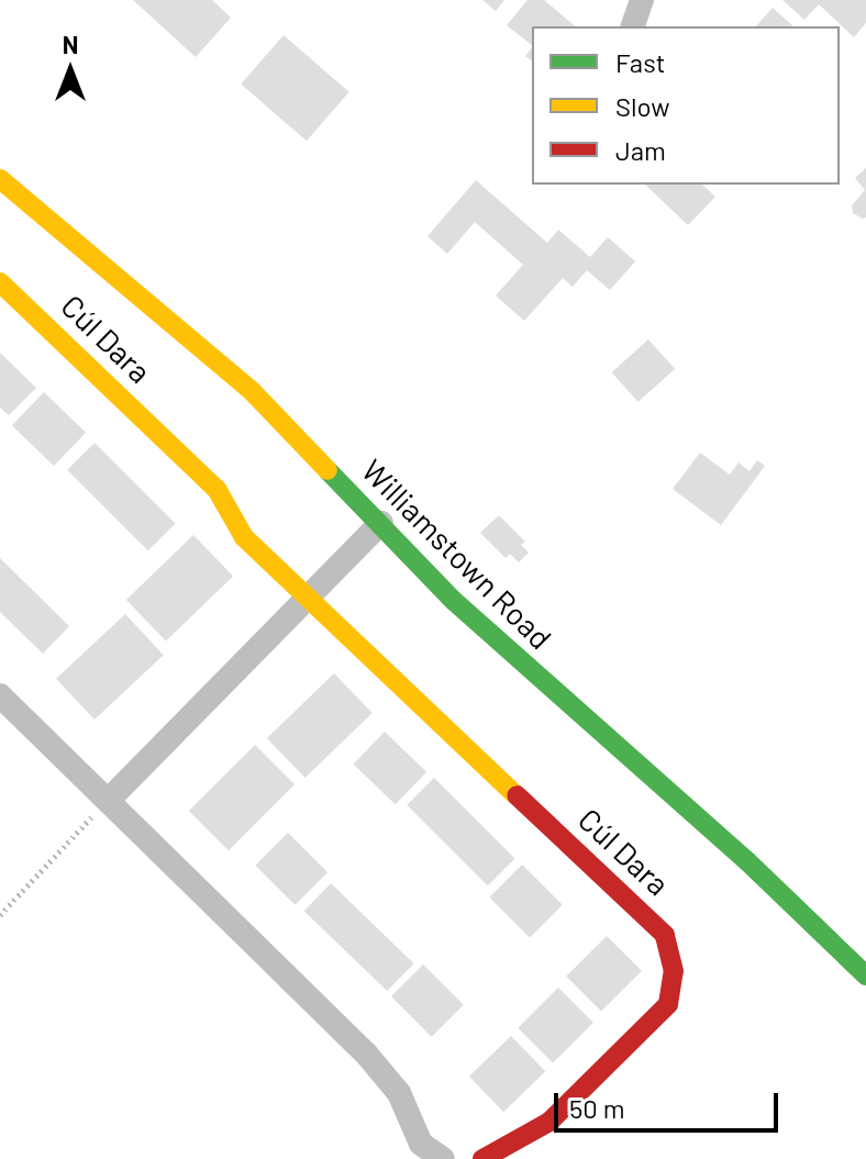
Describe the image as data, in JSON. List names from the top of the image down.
{
  "streets": {
    "street": ["Cúl Dara", "Williamstown Road"]
  },
  "legend": ["Fast", "Slow", "Jam"],
  "scale_bar": "50 m",
  "north": "top"
}
